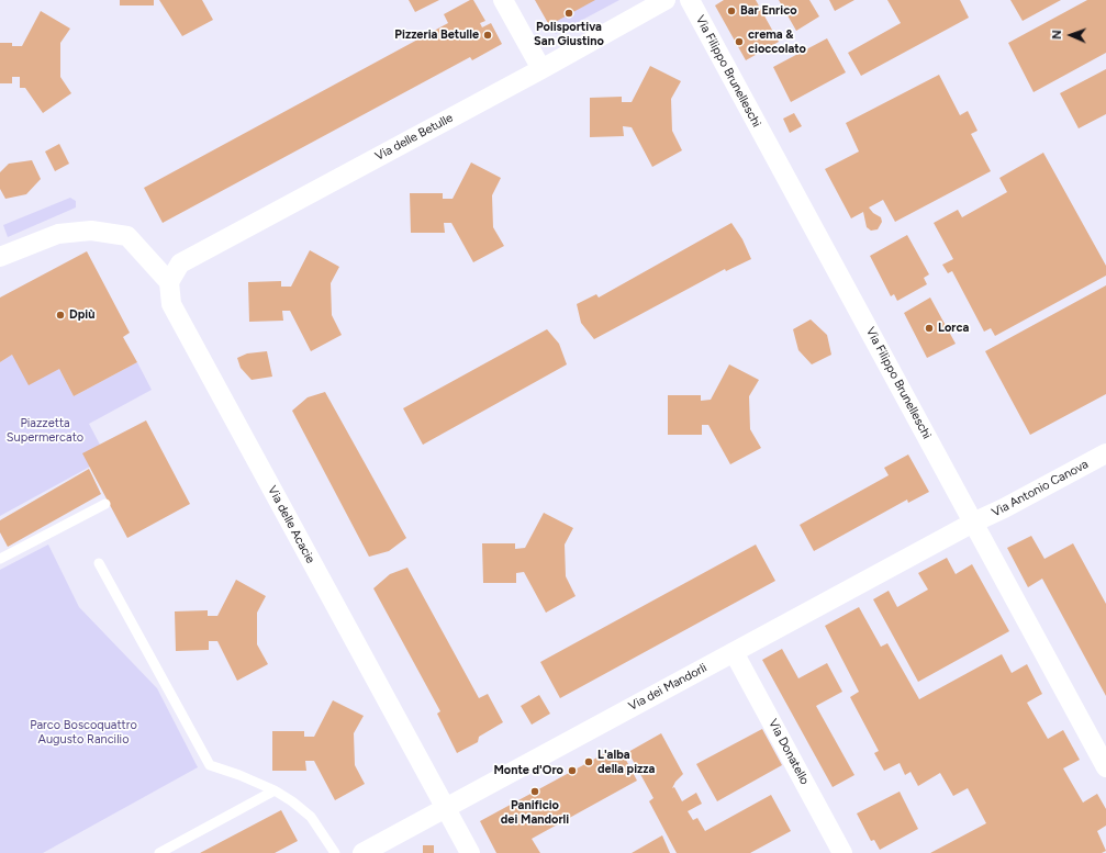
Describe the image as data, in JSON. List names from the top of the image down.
{
  "streets": {
    "street": [
      "Via Filippo Brunelleschi",
      "Via delle Betulle",
      "Via Antonio Canova",
      "Via delle Acacie",
      "Via dei Mandorli",
      "Via Donatello"
    ]
  },
  "crossings": [
    ["Via Filippo Brunelleschi", "Via Antonio Canova"],
    ["Via Filippo Brunelleschi", "Via dei Mandorli"],
    ["Via delle Betulle", "Via delle Acacie"],
    ["Via Antonio Canova", "Via dei Mandorli"],
    ["Via delle Acacie", "Via dei Mandorli"],
    ["Via dei Mandorli", "Via Donatello"]
  ],
  "parks": ["Piazzetta Supermercato", "Parco Boscoquattro Augusto Rancilio"],
  "places": [
    "Bar Enrico",
    "Polisportiva San Giustino",
    "Pizzeria Betulle",
    "crema & cioccolato",
    "Dpiù",
    "Lorca",
    "L'alba della pizza",
    "Monte d'Oro",
    "Panificio dei Mandorli"
  ],
  "north": "left"
}
